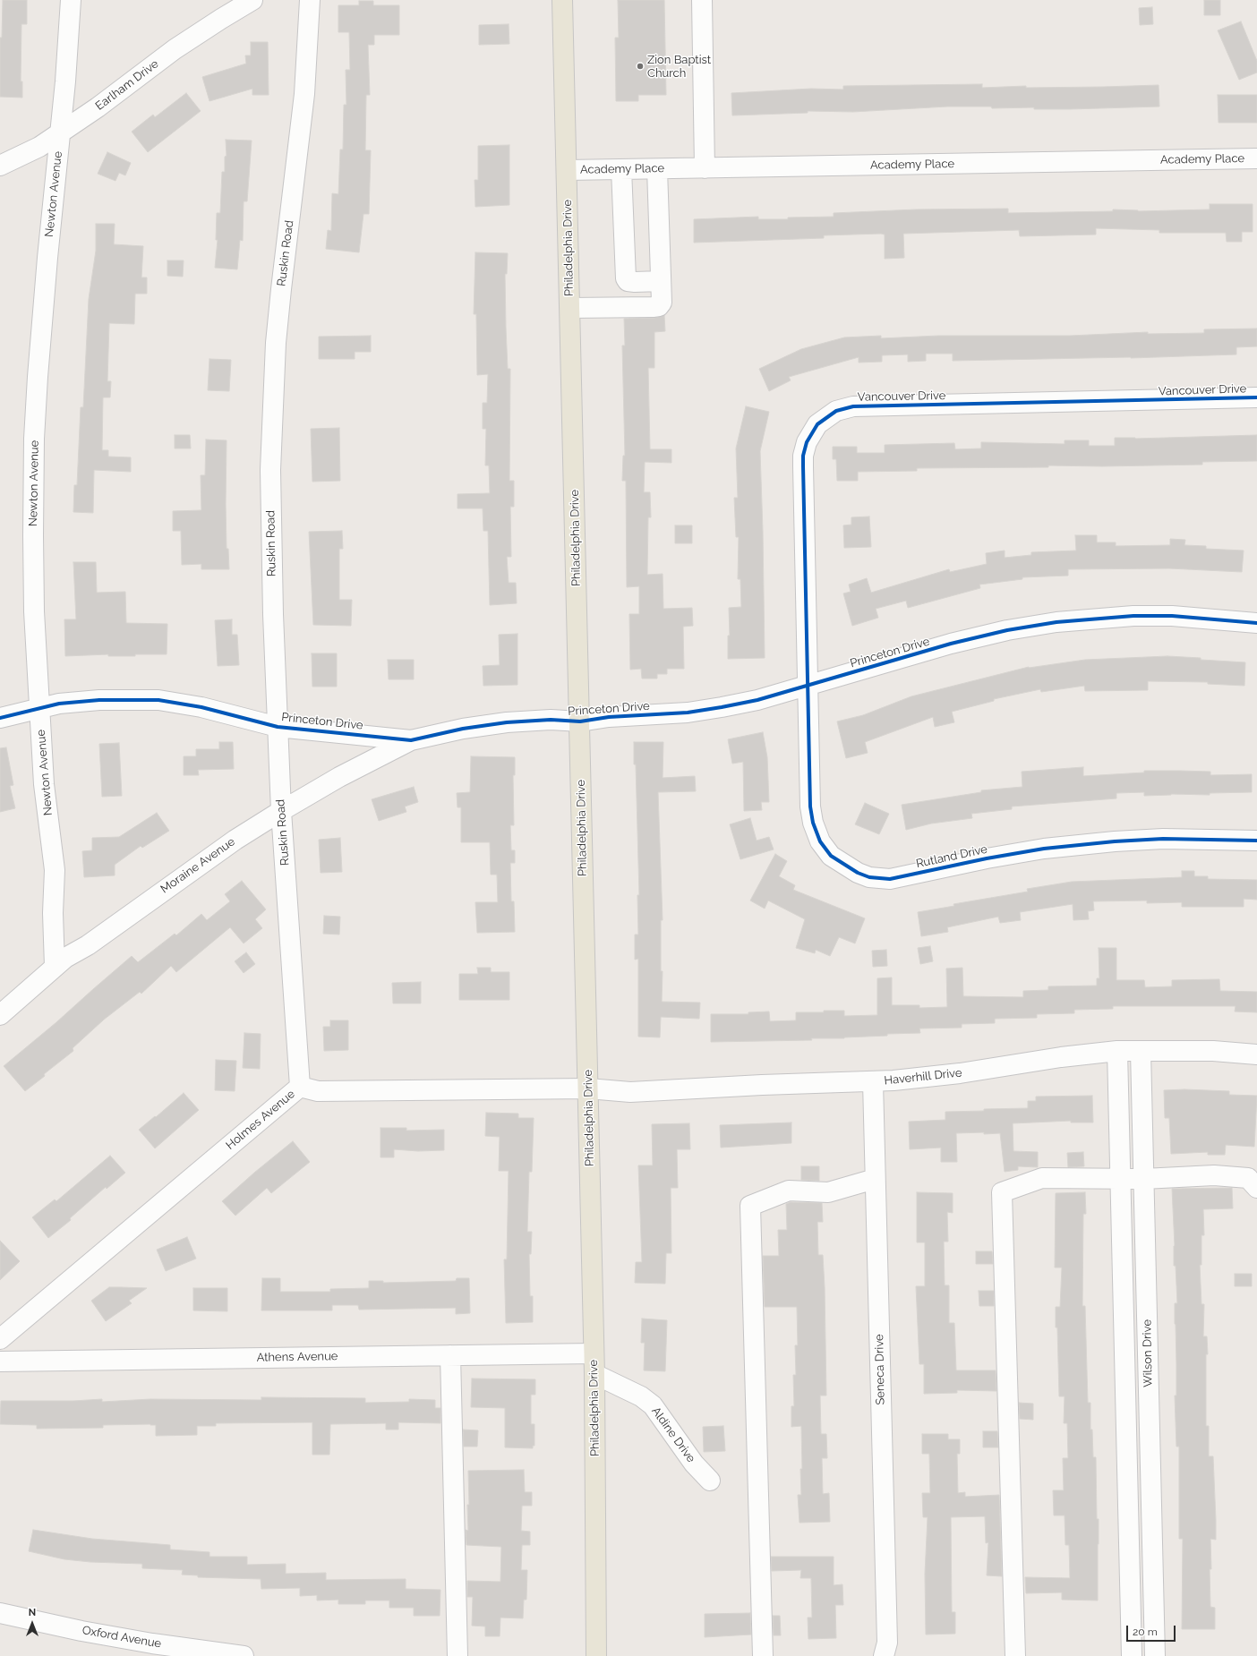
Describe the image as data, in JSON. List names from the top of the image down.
{
  "streets": {
    "main road": ["Philadelphia Drive"],
    "street": [
      "Earlham Drive",
      "Academy Place",
      "Newton Avenue",
      "Ruskin Road",
      "Vancouver Drive",
      "Princeton Drive",
      "Rutland Drive",
      "Moraine Avenue",
      "Haverhill Drive",
      "Holmes Avenue",
      "Wilson Drive",
      "Athens Avenue",
      "Seneca Drive",
      "Aldine Drive",
      "Oxford Avenue"
    ]
  },
  "crossings": [
    ["Earlham Drive", "Newton Avenue"],
    ["Academy Place", "Philadelphia Drive"],
    ["Newton Avenue", "Princeton Drive"],
    ["Newton Avenue", "Moraine Avenue"],
    ["Philadelphia Drive", "Princeton Drive"],
    ["Philadelphia Drive", "Haverhill Drive"],
    ["Philadelphia Drive", "Holmes Avenue"],
    ["Philadelphia Drive", "Athens Avenue"],
    ["Philadelphia Drive", "Aldine Drive"],
    ["Ruskin Road", "Princeton Drive"],
    ["Ruskin Road", "Moraine Avenue"],
    ["Ruskin Road", "Holmes Avenue"],
    ["Vancouver Drive", "Princeton Drive"],
    ["Vancouver Drive", "Rutland Drive"],
    ["Princeton Drive", "Rutland Drive"],
    ["Princeton Drive", "Moraine Avenue"],
    ["Haverhill Drive", "Holmes Avenue"],
    ["Haverhill Drive", "Wilson Drive"],
    ["Haverhill Drive", "Seneca Drive"]
  ],
  "places": ["Zion Baptist Church"],
  "scale_bar": "20 m",
  "north": "top"
}
